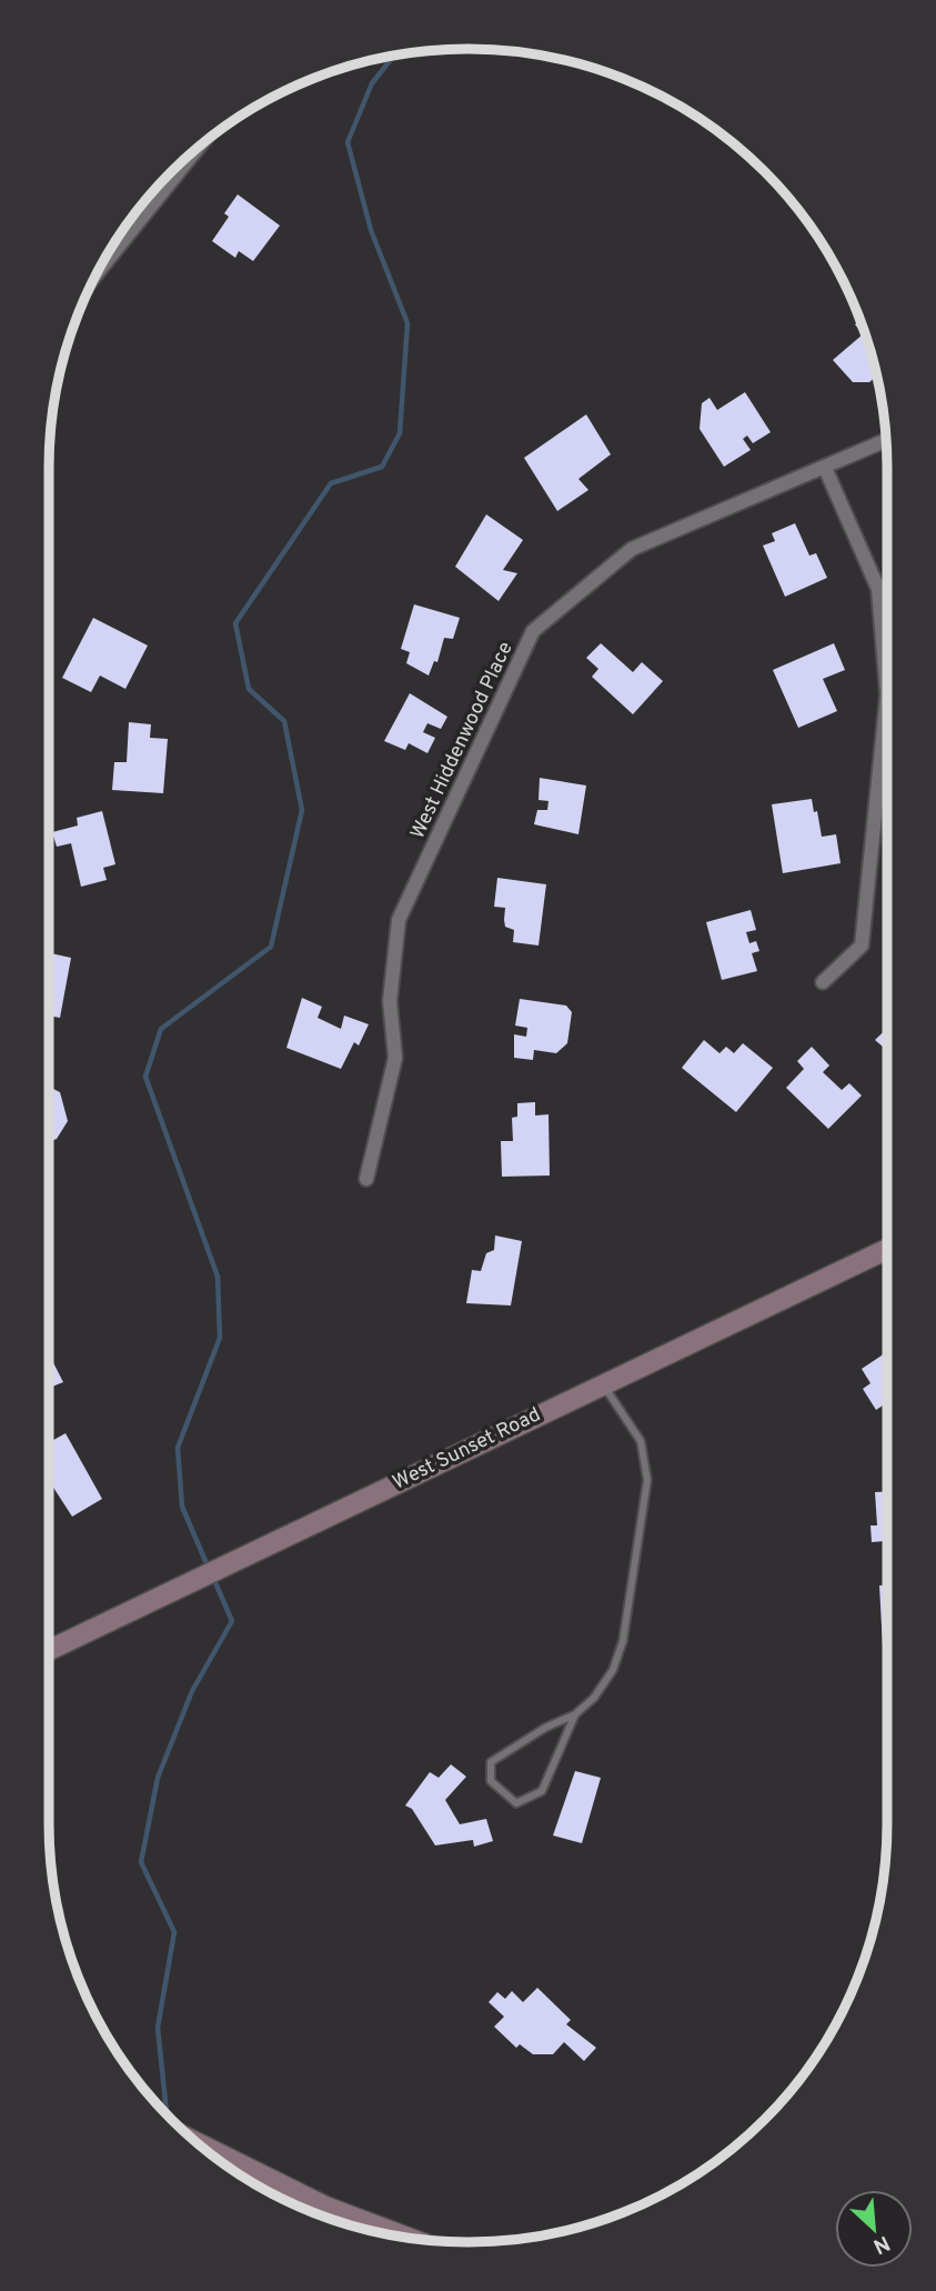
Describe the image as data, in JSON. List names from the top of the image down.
{
  "streets": {
    "street": ["West Hiddenwood Place", "West Sunset Road"]
  },
  "north": "bottom right"
}
